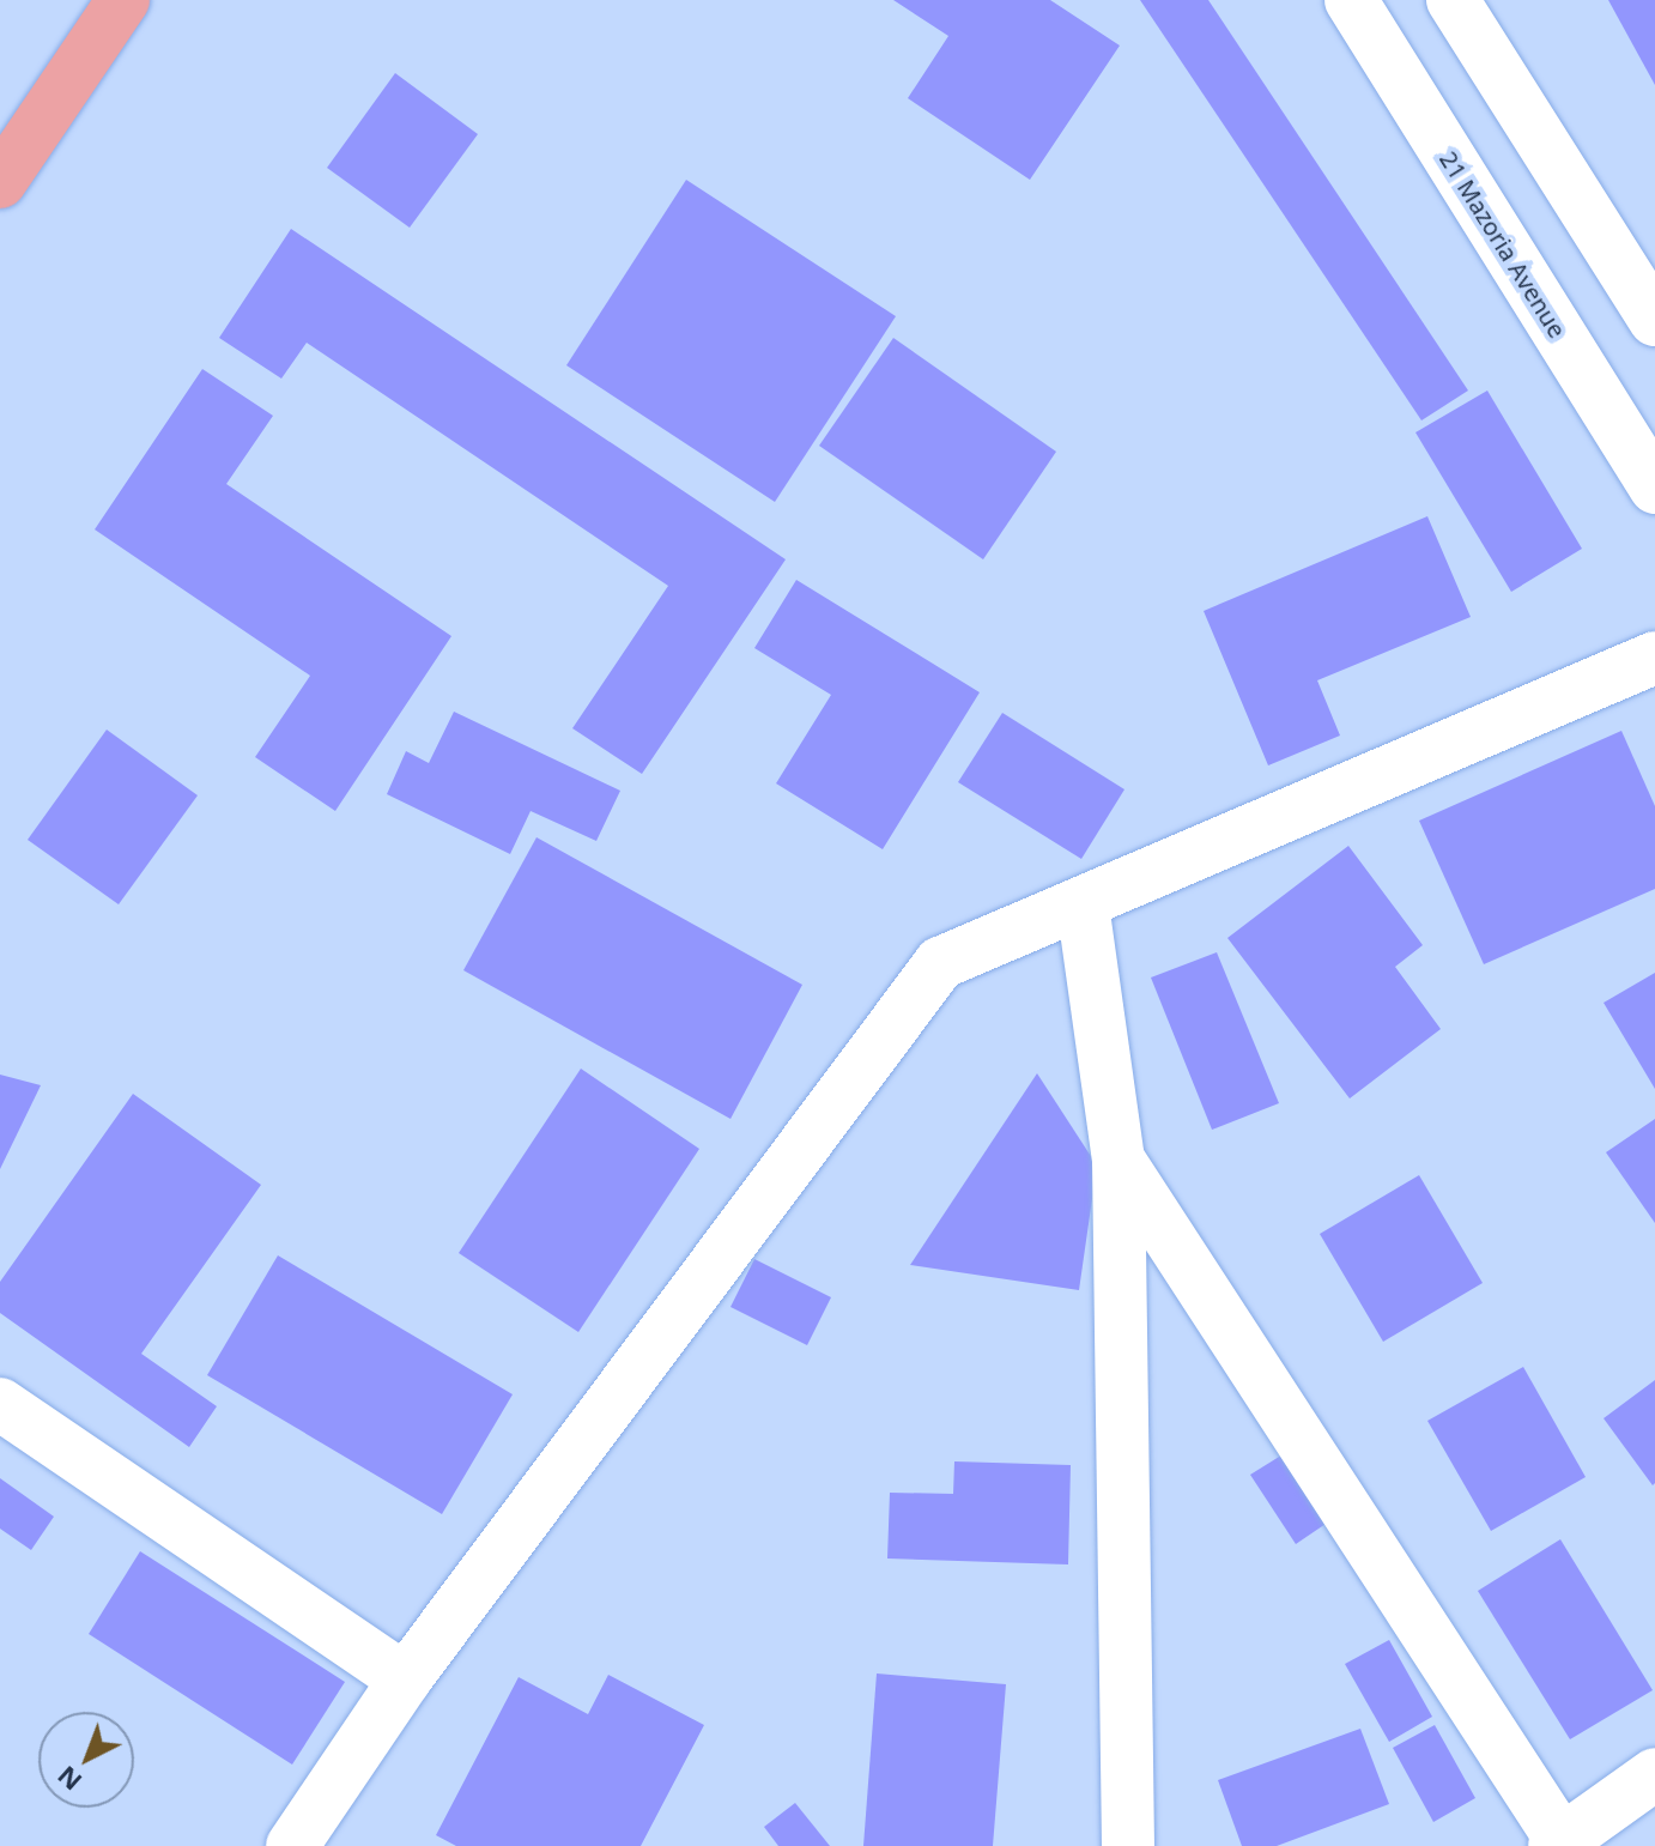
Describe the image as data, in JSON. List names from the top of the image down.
{
  "streets": {
    "street": ["21 Mazoria Avenue"]
  },
  "north": "bottom left"
}
